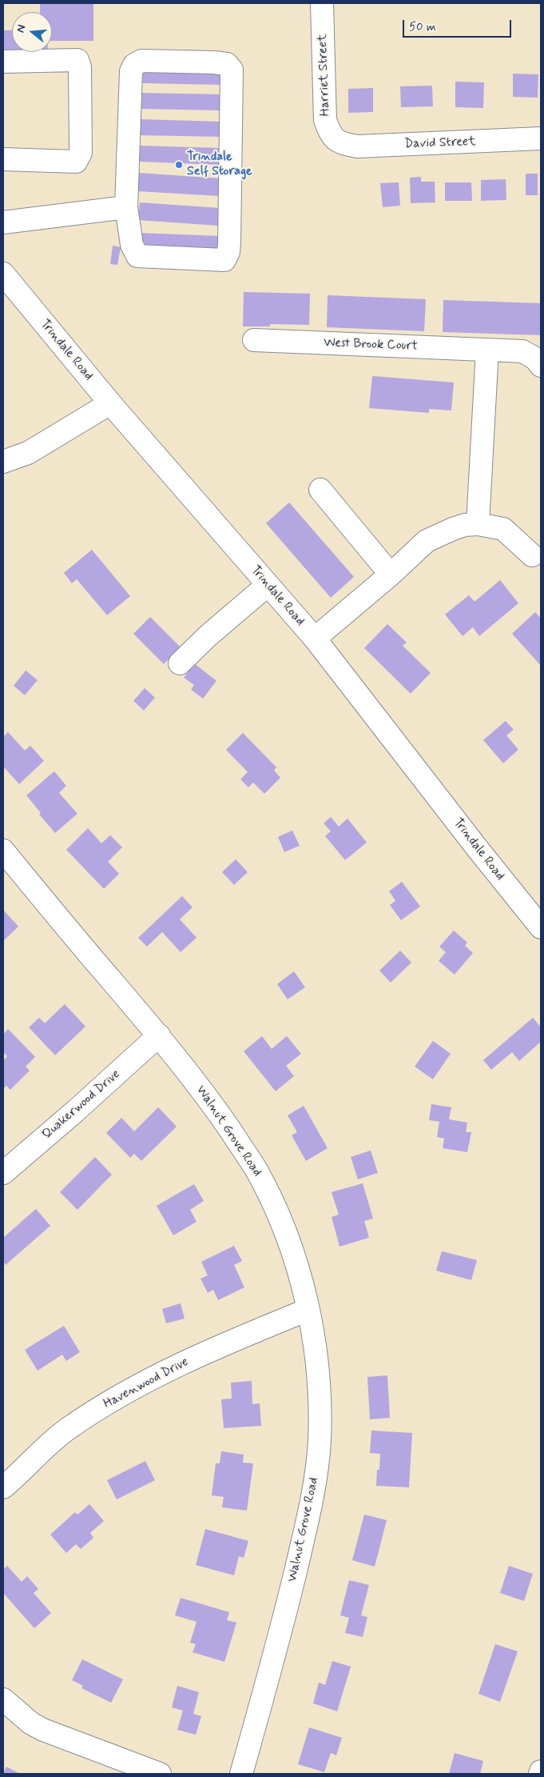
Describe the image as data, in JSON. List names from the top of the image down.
{
  "streets": {
    "street": [
      "Harriet Street",
      "David Street",
      "West Brook Court",
      "Trindale Road",
      "Quakerwood Drive",
      "Walnut Grove Road",
      "Havenwood Drive"
    ]
  },
  "crossings": [
    ["Harriet Street", "David Street"],
    ["Quakerwood Drive", "Walnut Grove Road"],
    ["Walnut Grove Road", "Havenwood Drive"]
  ],
  "places": ["Trindale Self Storage"],
  "scale_bar": "50 m",
  "north": "left"
}
